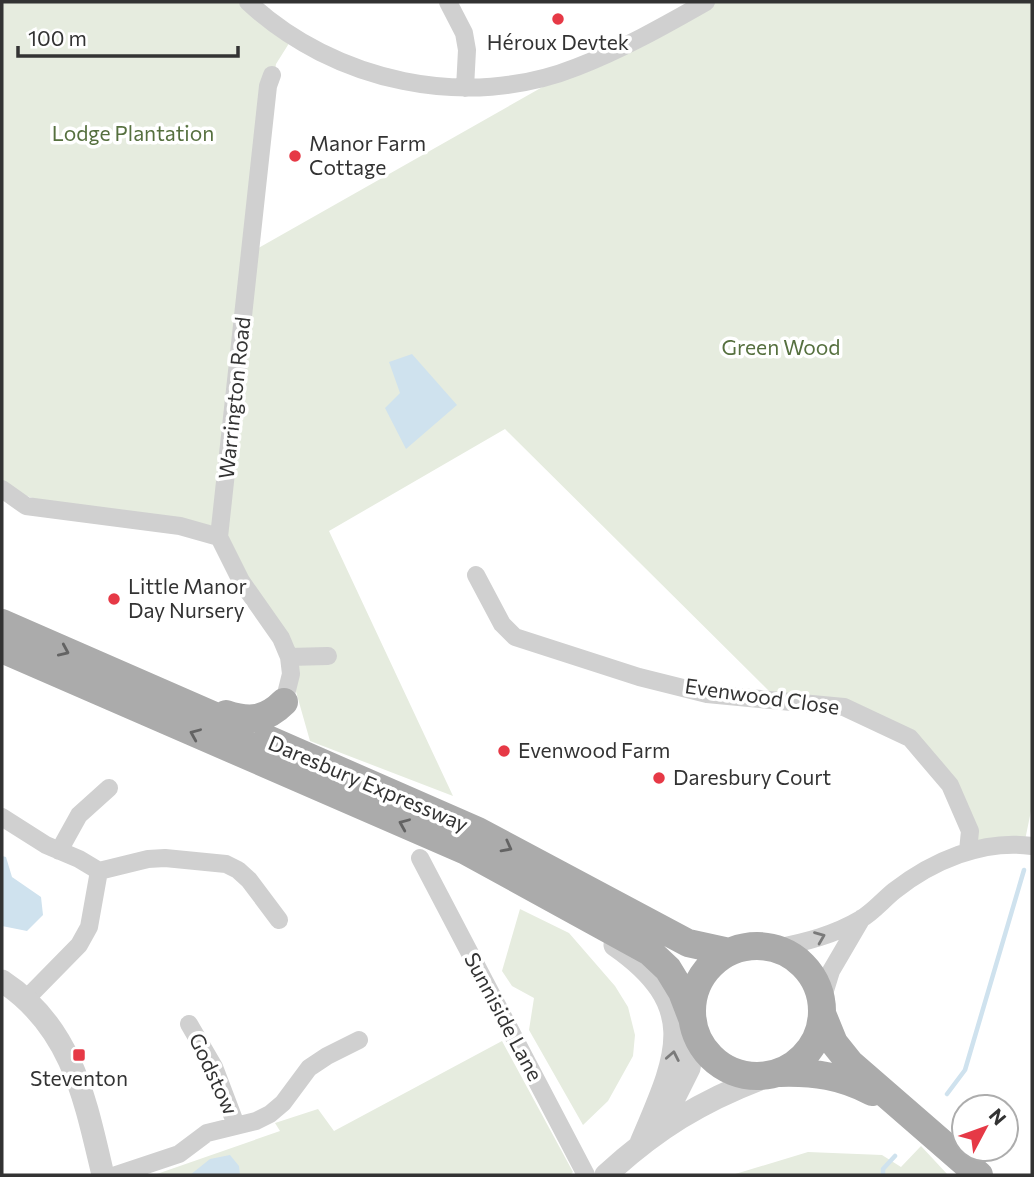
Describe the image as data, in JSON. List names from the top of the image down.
{
  "streets": {
    "main road": ["Daresbury Expressway"],
    "street": [
      "Warrington Road",
      "Evenwood Close",
      "Sunniside Lane",
      "Godstow"
    ]
  },
  "parks": ["Lodge Plantation", "Green Wood"],
  "places": {
    "other": [
      "Héroux Devtek",
      "Manor Farm Cottage",
      "Little Manor Day Nursery",
      "Evenwood Farm",
      "Daresbury Court"
    ],
    "transit": ["Steventon"]
  },
  "scale_bar": "100 m",
  "north": "top right"
}
